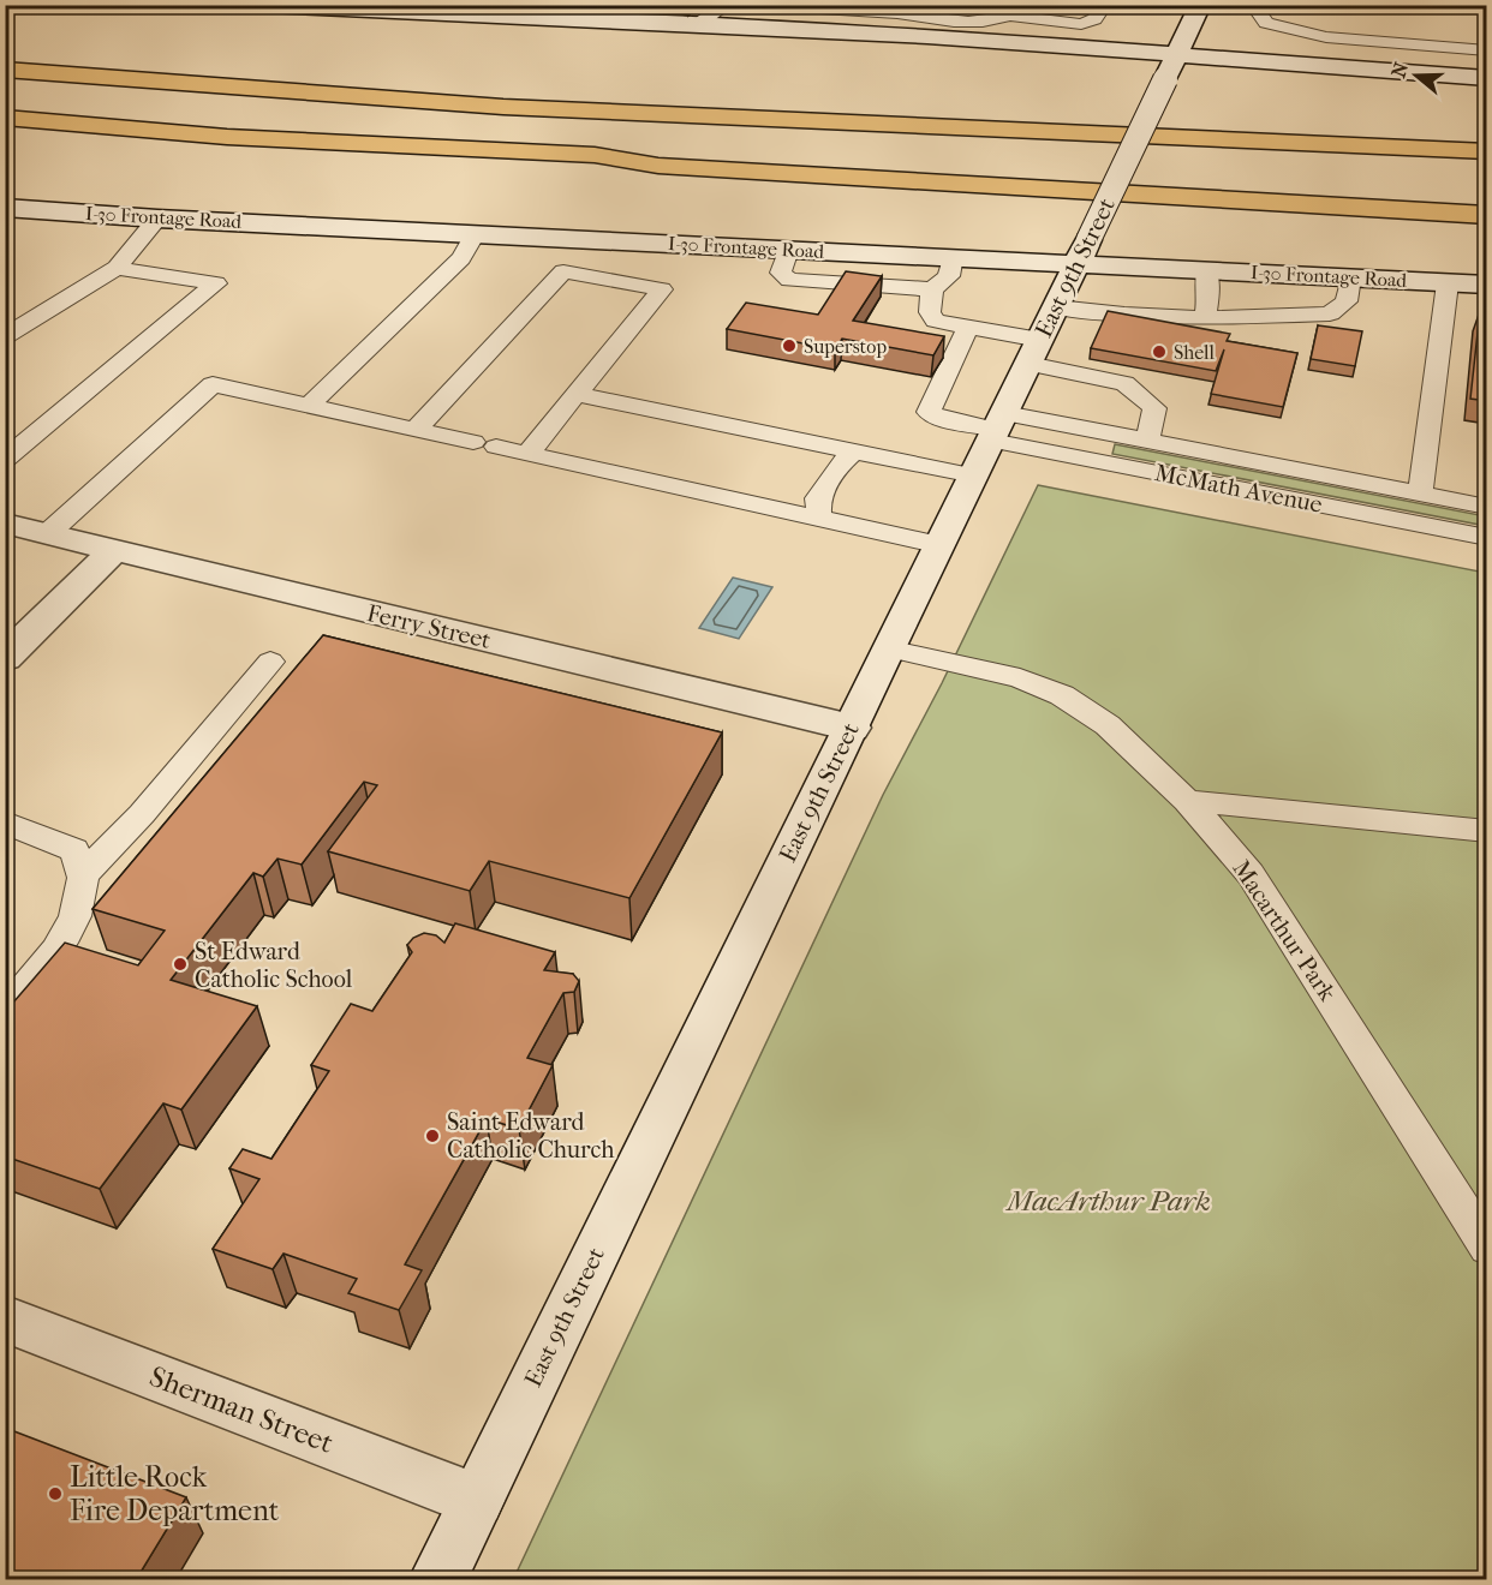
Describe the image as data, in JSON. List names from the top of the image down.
{
  "streets": {
    "main road": [
      "I-30 Frontage Road",
      "East 9th Street",
      "Ferry Street",
      "Sherman Street"
    ],
    "lane": ["McMath Avenue", "Macarthur Park"]
  },
  "crossings": [
    ["I-30 Frontage Road", "East 9th Street"],
    ["East 9th Street", "McMath Avenue"],
    ["East 9th Street", "Ferry Street"],
    ["East 9th Street", "Macarthur Park"],
    ["East 9th Street", "Sherman Street"]
  ],
  "parks": ["MacArthur Park"],
  "places": [
    "Superstop",
    "Shell",
    "St Edward Catholic School",
    "Saint Edward Catholic Church",
    "Little Rock Fire Department"
  ],
  "north": "left"
}
